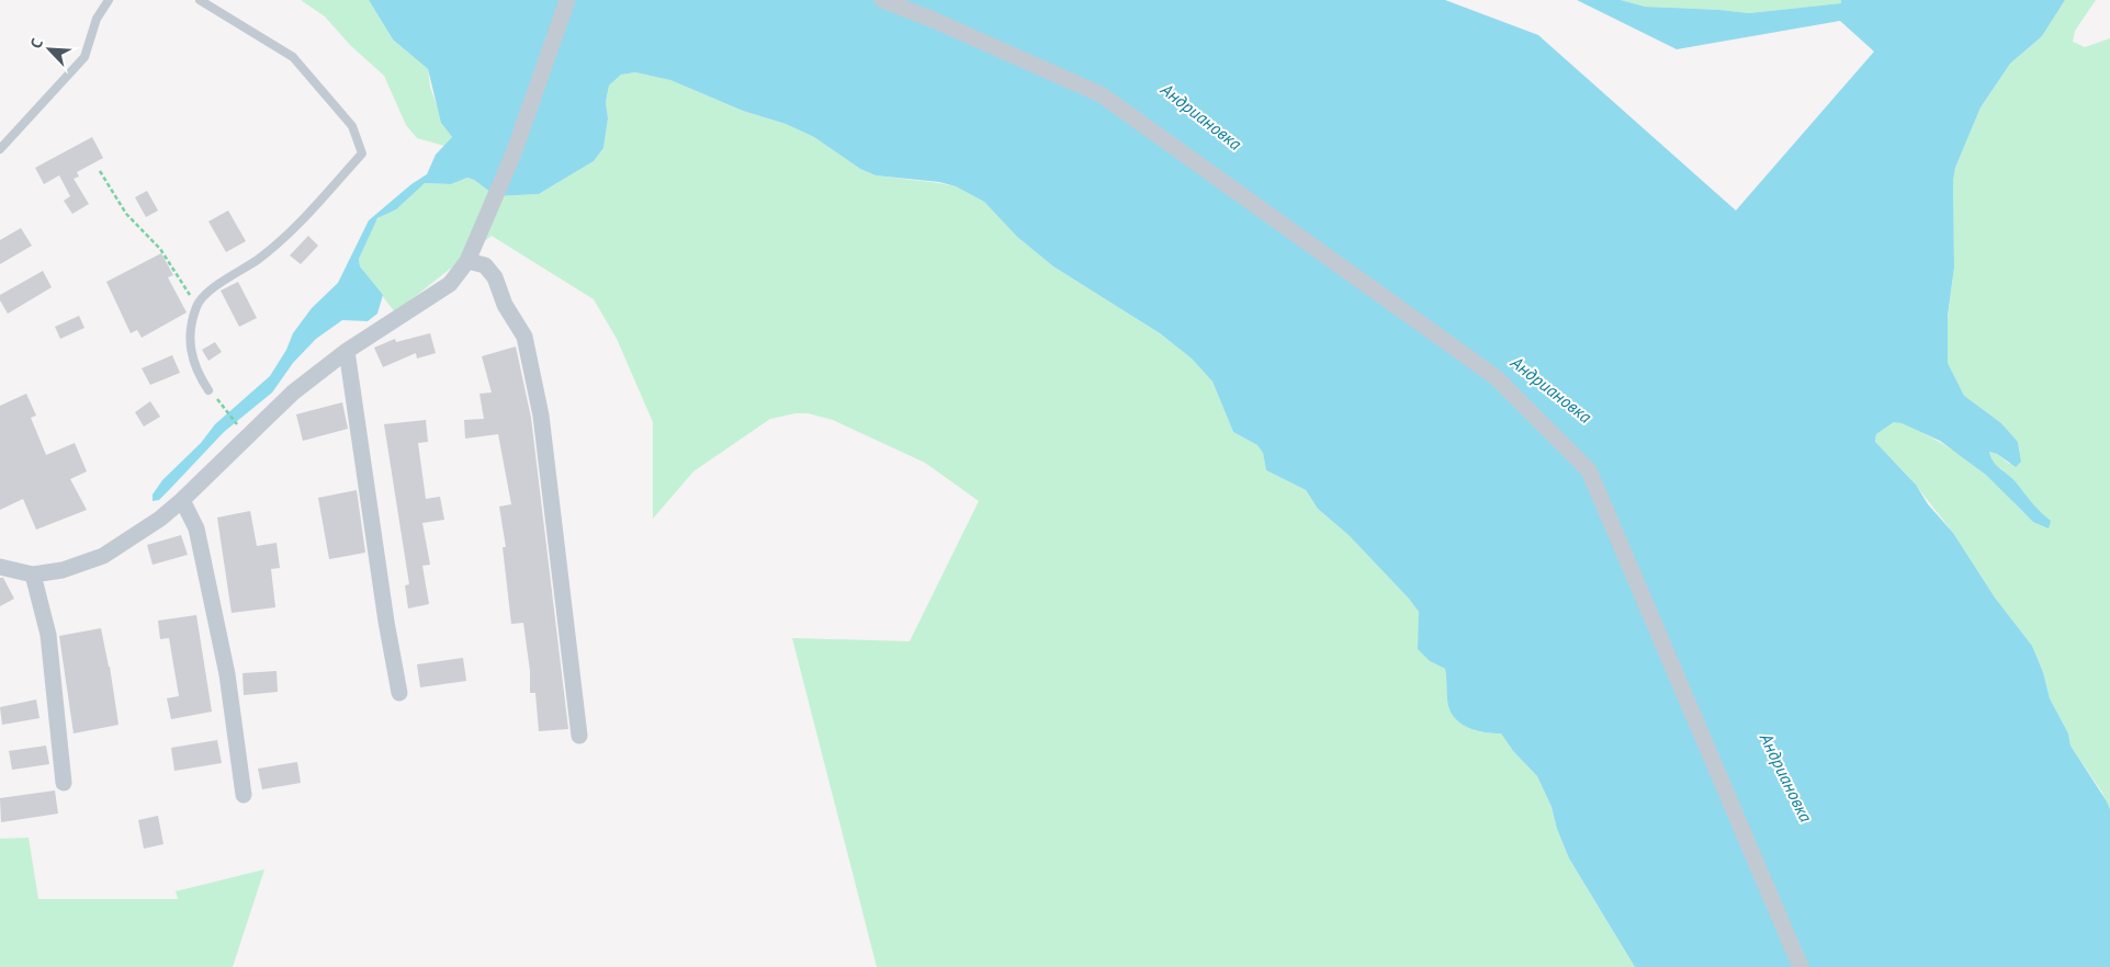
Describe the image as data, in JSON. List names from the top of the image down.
{
  "water": ["Андриановка"],
  "north": "top left"
}
